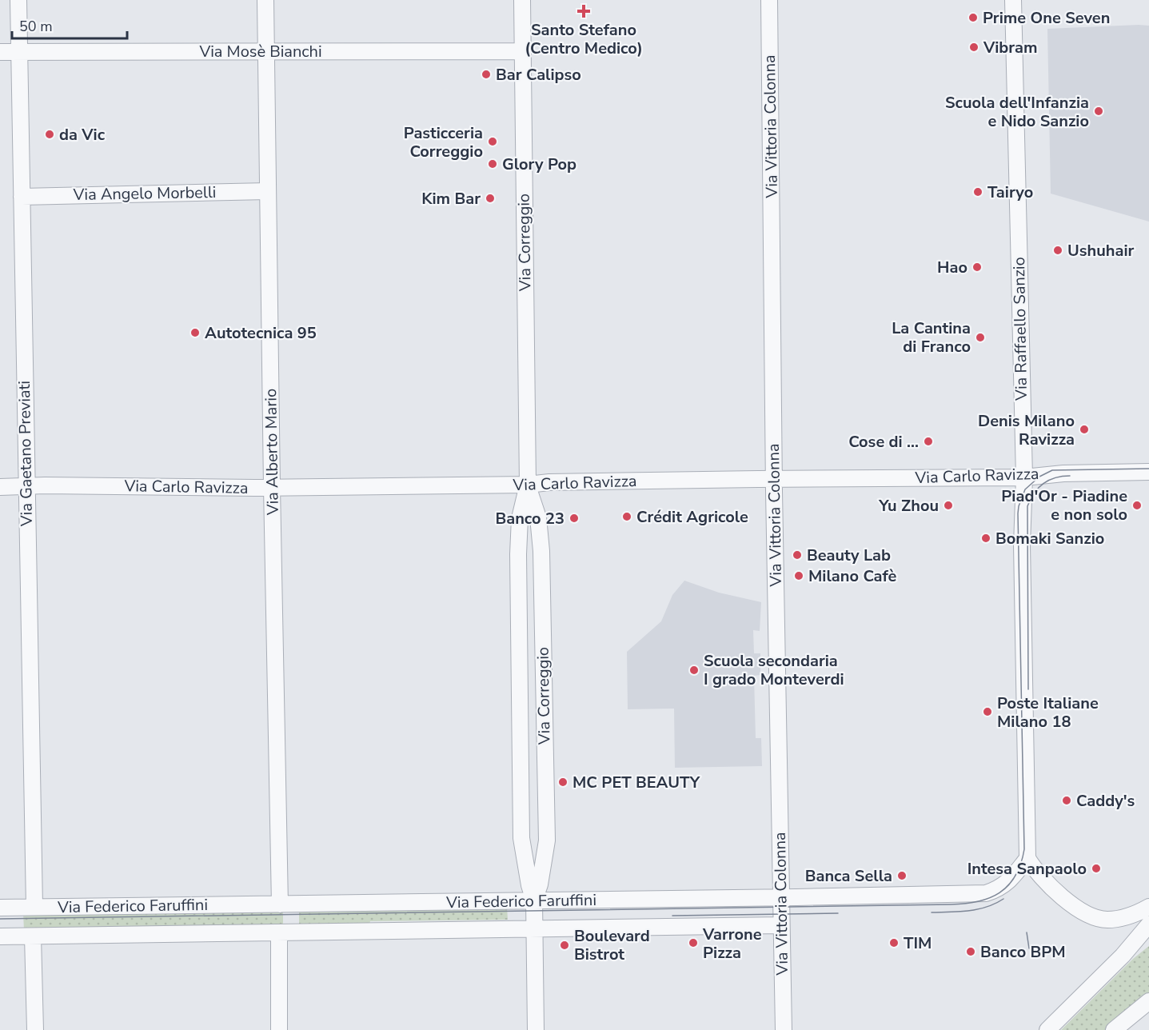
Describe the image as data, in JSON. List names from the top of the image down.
{
  "streets": {
    "street": [
      "Via Mosè Bianchi",
      "Via Vittoria Colonna",
      "Via Angelo Morbelli",
      "Via Correggio",
      "Via Raffaello Sanzio",
      "Via Alberto Mario",
      "Via Gaetano Previati",
      "Via Carlo Ravizza",
      "Via Federico Faruffini"
    ]
  },
  "crossings": [
    ["Via Mosè Bianchi", "Via Correggio"],
    ["Via Mosè Bianchi", "Via Alberto Mario"],
    ["Via Mosè Bianchi", "Via Gaetano Previati"],
    ["Via Vittoria Colonna", "Via Carlo Ravizza"],
    ["Via Vittoria Colonna", "Via Federico Faruffini"],
    ["Via Angelo Morbelli", "Via Alberto Mario"],
    ["Via Angelo Morbelli", "Via Gaetano Previati"],
    ["Via Correggio", "Via Carlo Ravizza"],
    ["Via Correggio", "Via Federico Faruffini"],
    ["Via Raffaello Sanzio", "Via Carlo Ravizza"],
    ["Via Raffaello Sanzio", "Via Federico Faruffini"],
    ["Via Alberto Mario", "Via Carlo Ravizza"],
    ["Via Alberto Mario", "Via Federico Faruffini"],
    ["Via Gaetano Previati", "Via Carlo Ravizza"],
    ["Via Gaetano Previati", "Via Federico Faruffini"]
  ],
  "places": {
    "health": ["Santo Stefano (Centro Medico)"],
    "other": [
      "Prime One Seven",
      "Vibram",
      "Bar Calipso",
      "Scuola dell'Infanzia e Nido Sanzio",
      "da Vic",
      "Pasticceria Correggio",
      "Glory Pop",
      "Tairyo",
      "Kim Bar",
      "Ushuhair",
      "Hao",
      "Autotecnica 95",
      "La Cantina di Franco",
      "Denis Milano Ravizza",
      "Cose di ...",
      "Yu Zhou",
      "Piad'Or - Piadine e non solo",
      "Crédit Agricole",
      "Banco 23",
      "Bomaki Sanzio",
      "Beauty Lab",
      "Milano Cafè",
      "Scuola secondaria I grado Monteverdi",
      "Poste Italiane Milano 18",
      "MC PET BEAUTY",
      "Caddy's",
      "Intesa Sanpaolo",
      "Banca Sella",
      "Varrone Pizza",
      "TIM",
      "Boulevard Bistrot",
      "Banco BPM"
    ]
  },
  "scale_bar": "50 m"
}
